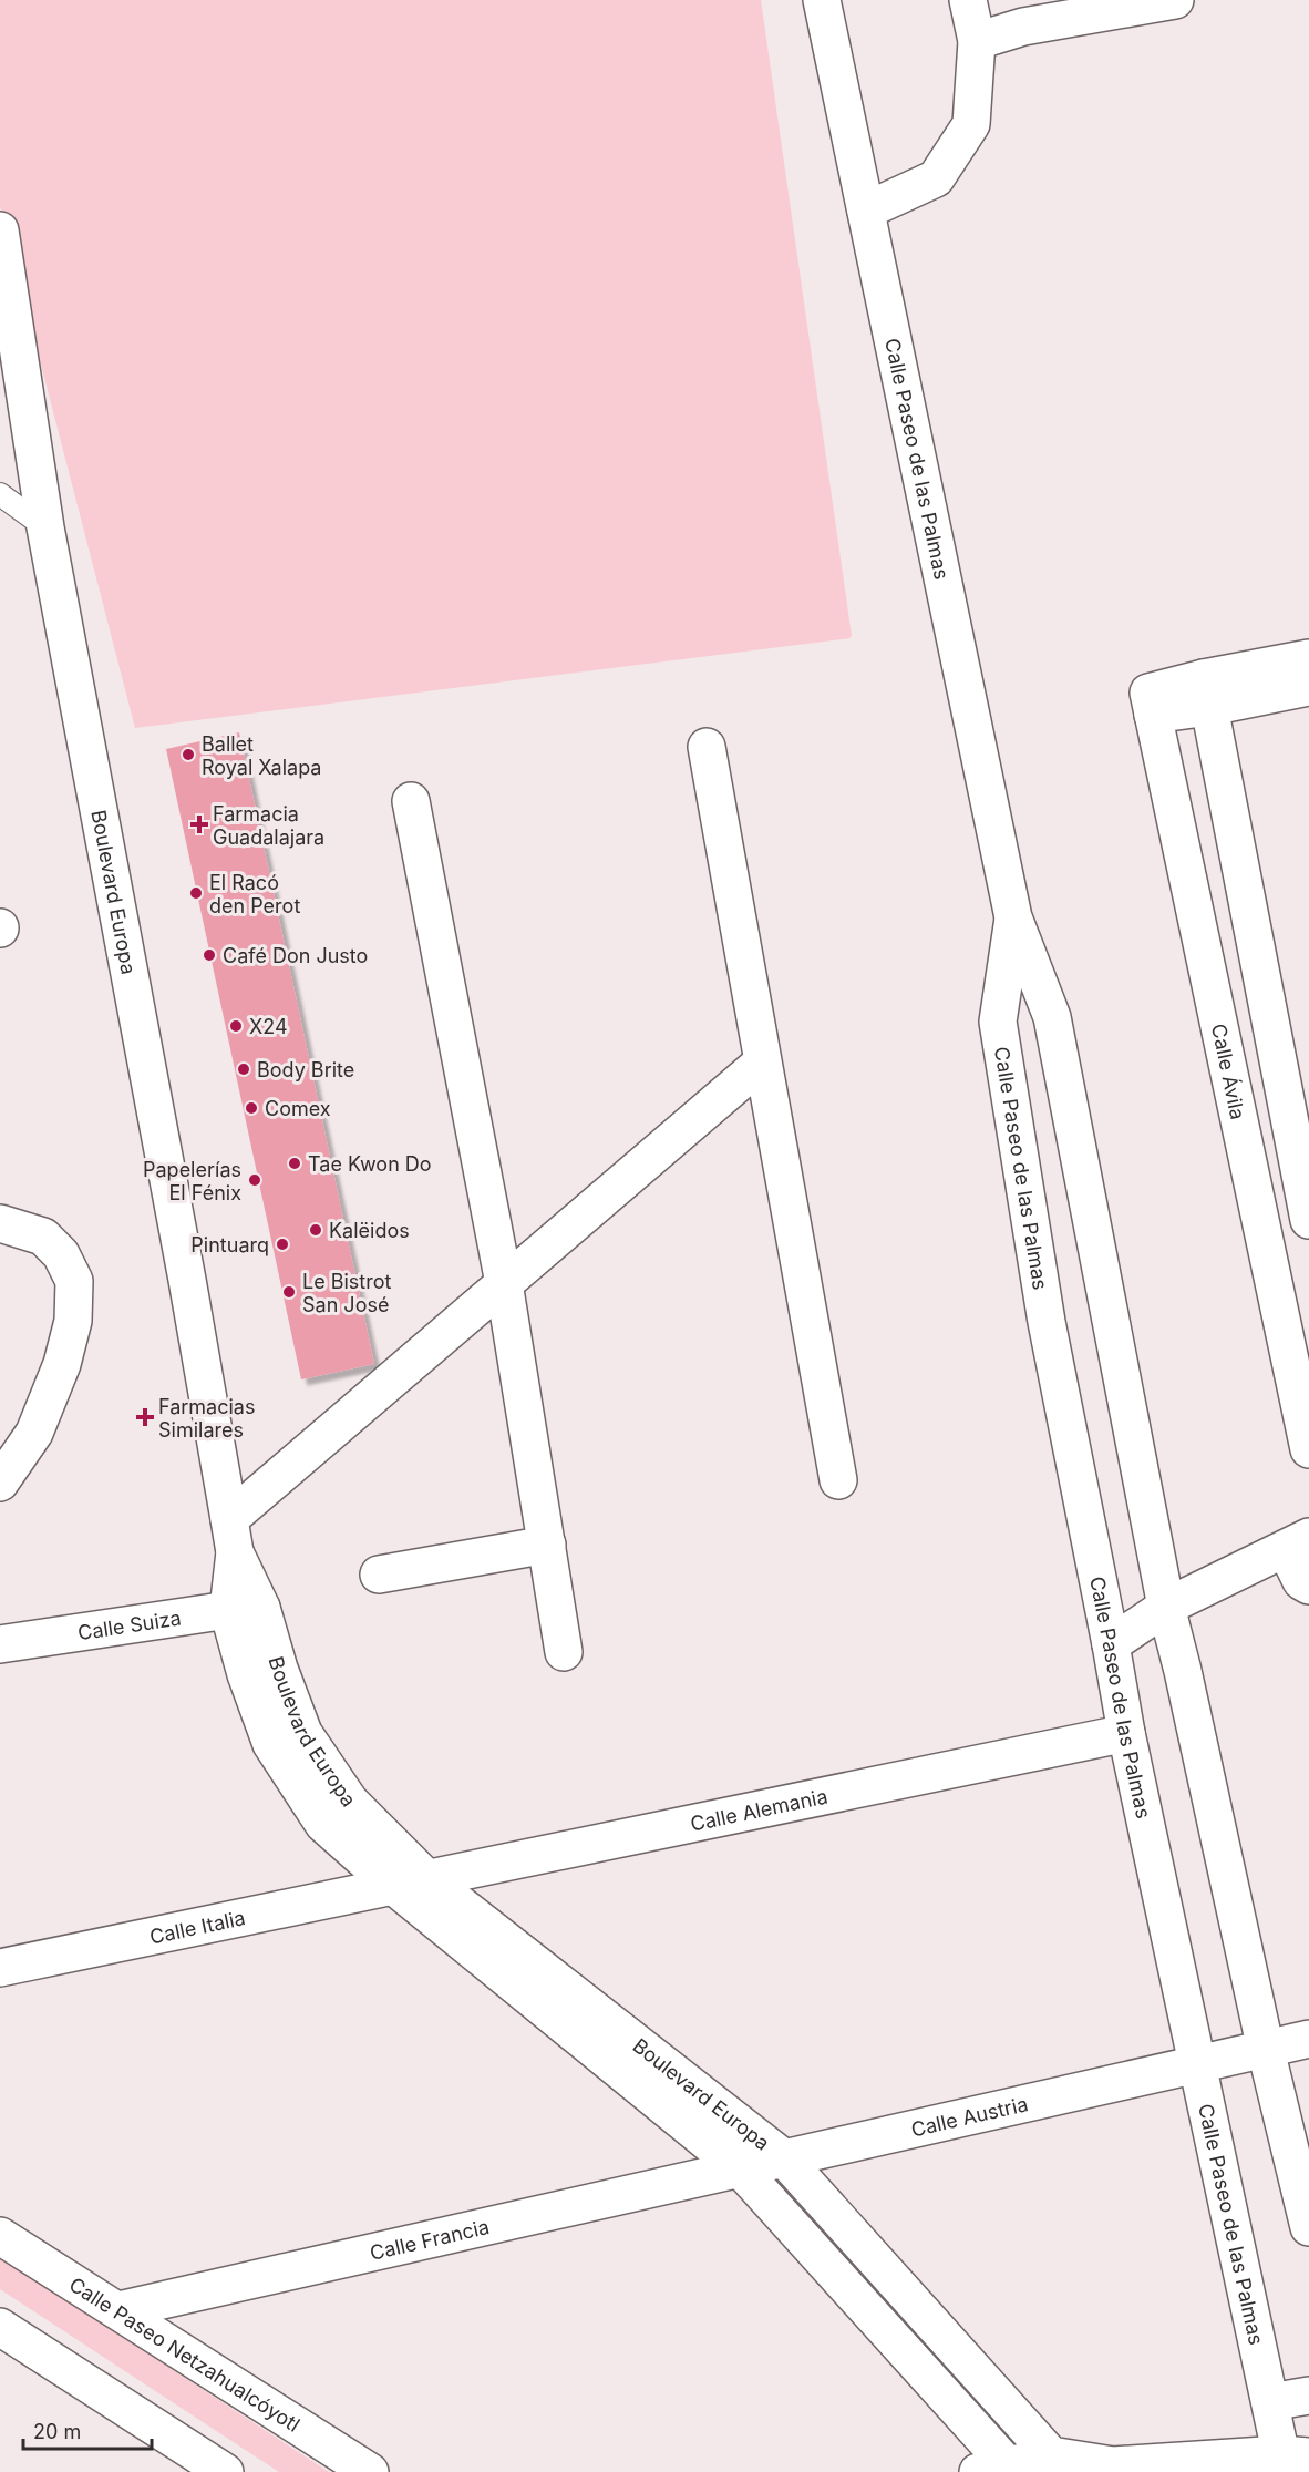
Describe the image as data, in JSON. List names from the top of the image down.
{
  "streets": {
    "street": [
      "Calle Paseo de las Palmas",
      "Boulevard Europa",
      "Calle Ávila",
      "Calle Suiza",
      "Calle Alemania",
      "Calle Italia",
      "Calle Austria",
      "Calle Francia",
      "Calle Paseo Netzahualcóyotl"
    ]
  },
  "crossings": [
    ["Calle Paseo de las Palmas", "Calle Alemania"],
    ["Calle Paseo de las Palmas", "Calle Austria"],
    ["Boulevard Europa", "Calle Suiza"],
    ["Boulevard Europa", "Calle Alemania"],
    ["Boulevard Europa", "Calle Italia"],
    ["Boulevard Europa", "Calle Austria"],
    ["Boulevard Europa", "Calle Francia"],
    ["Calle Alemania", "Calle Italia"],
    ["Calle Austria", "Calle Francia"],
    ["Calle Francia", "Calle Paseo Netzahualcóyotl"]
  ],
  "places": {
    "other": [
      "Ballet Royal Xalapa",
      "El Racó den Perot",
      "Café Don Justo",
      "X24",
      "Body Brite",
      "Comex",
      "Tae Kwon Do",
      "Papelerías El Fénix",
      "Kalëidos",
      "Pintuarq",
      "Le Bistrot San José"
    ],
    "health": ["Farmacia Guadalajara", "Farmacias Similares"]
  },
  "scale_bar": "20 m"
}
